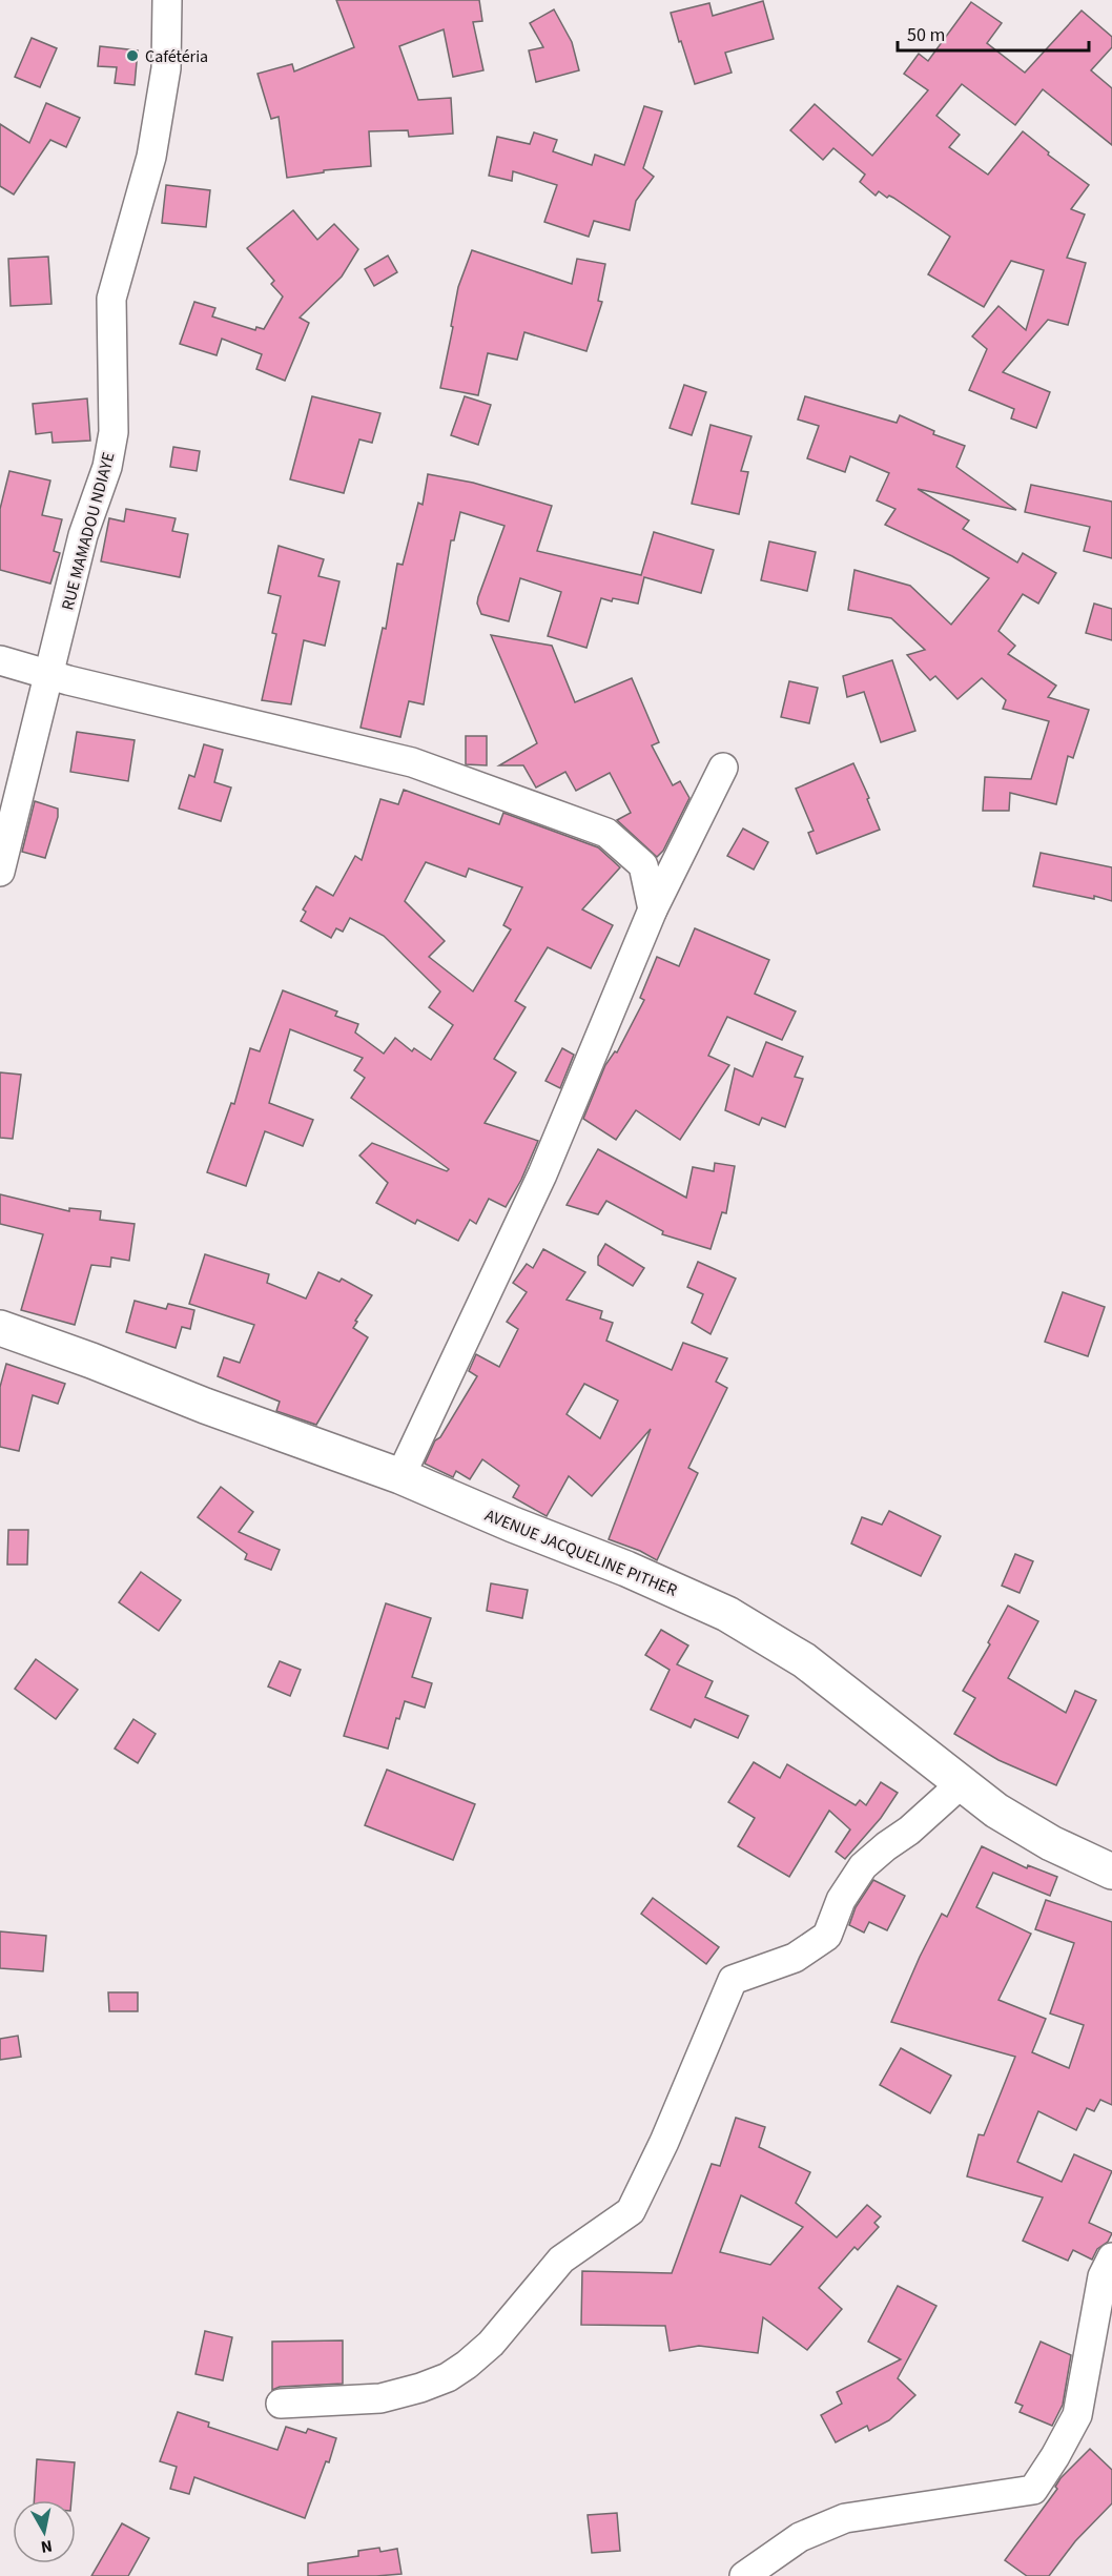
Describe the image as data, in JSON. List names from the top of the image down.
{
  "streets": {
    "street": ["RUE MAMADOU NDIAYE", "AVENUE JACQUELINE PITHER"]
  },
  "places": ["Cafétéria"],
  "scale_bar": "50 m",
  "north": "bottom"
}
